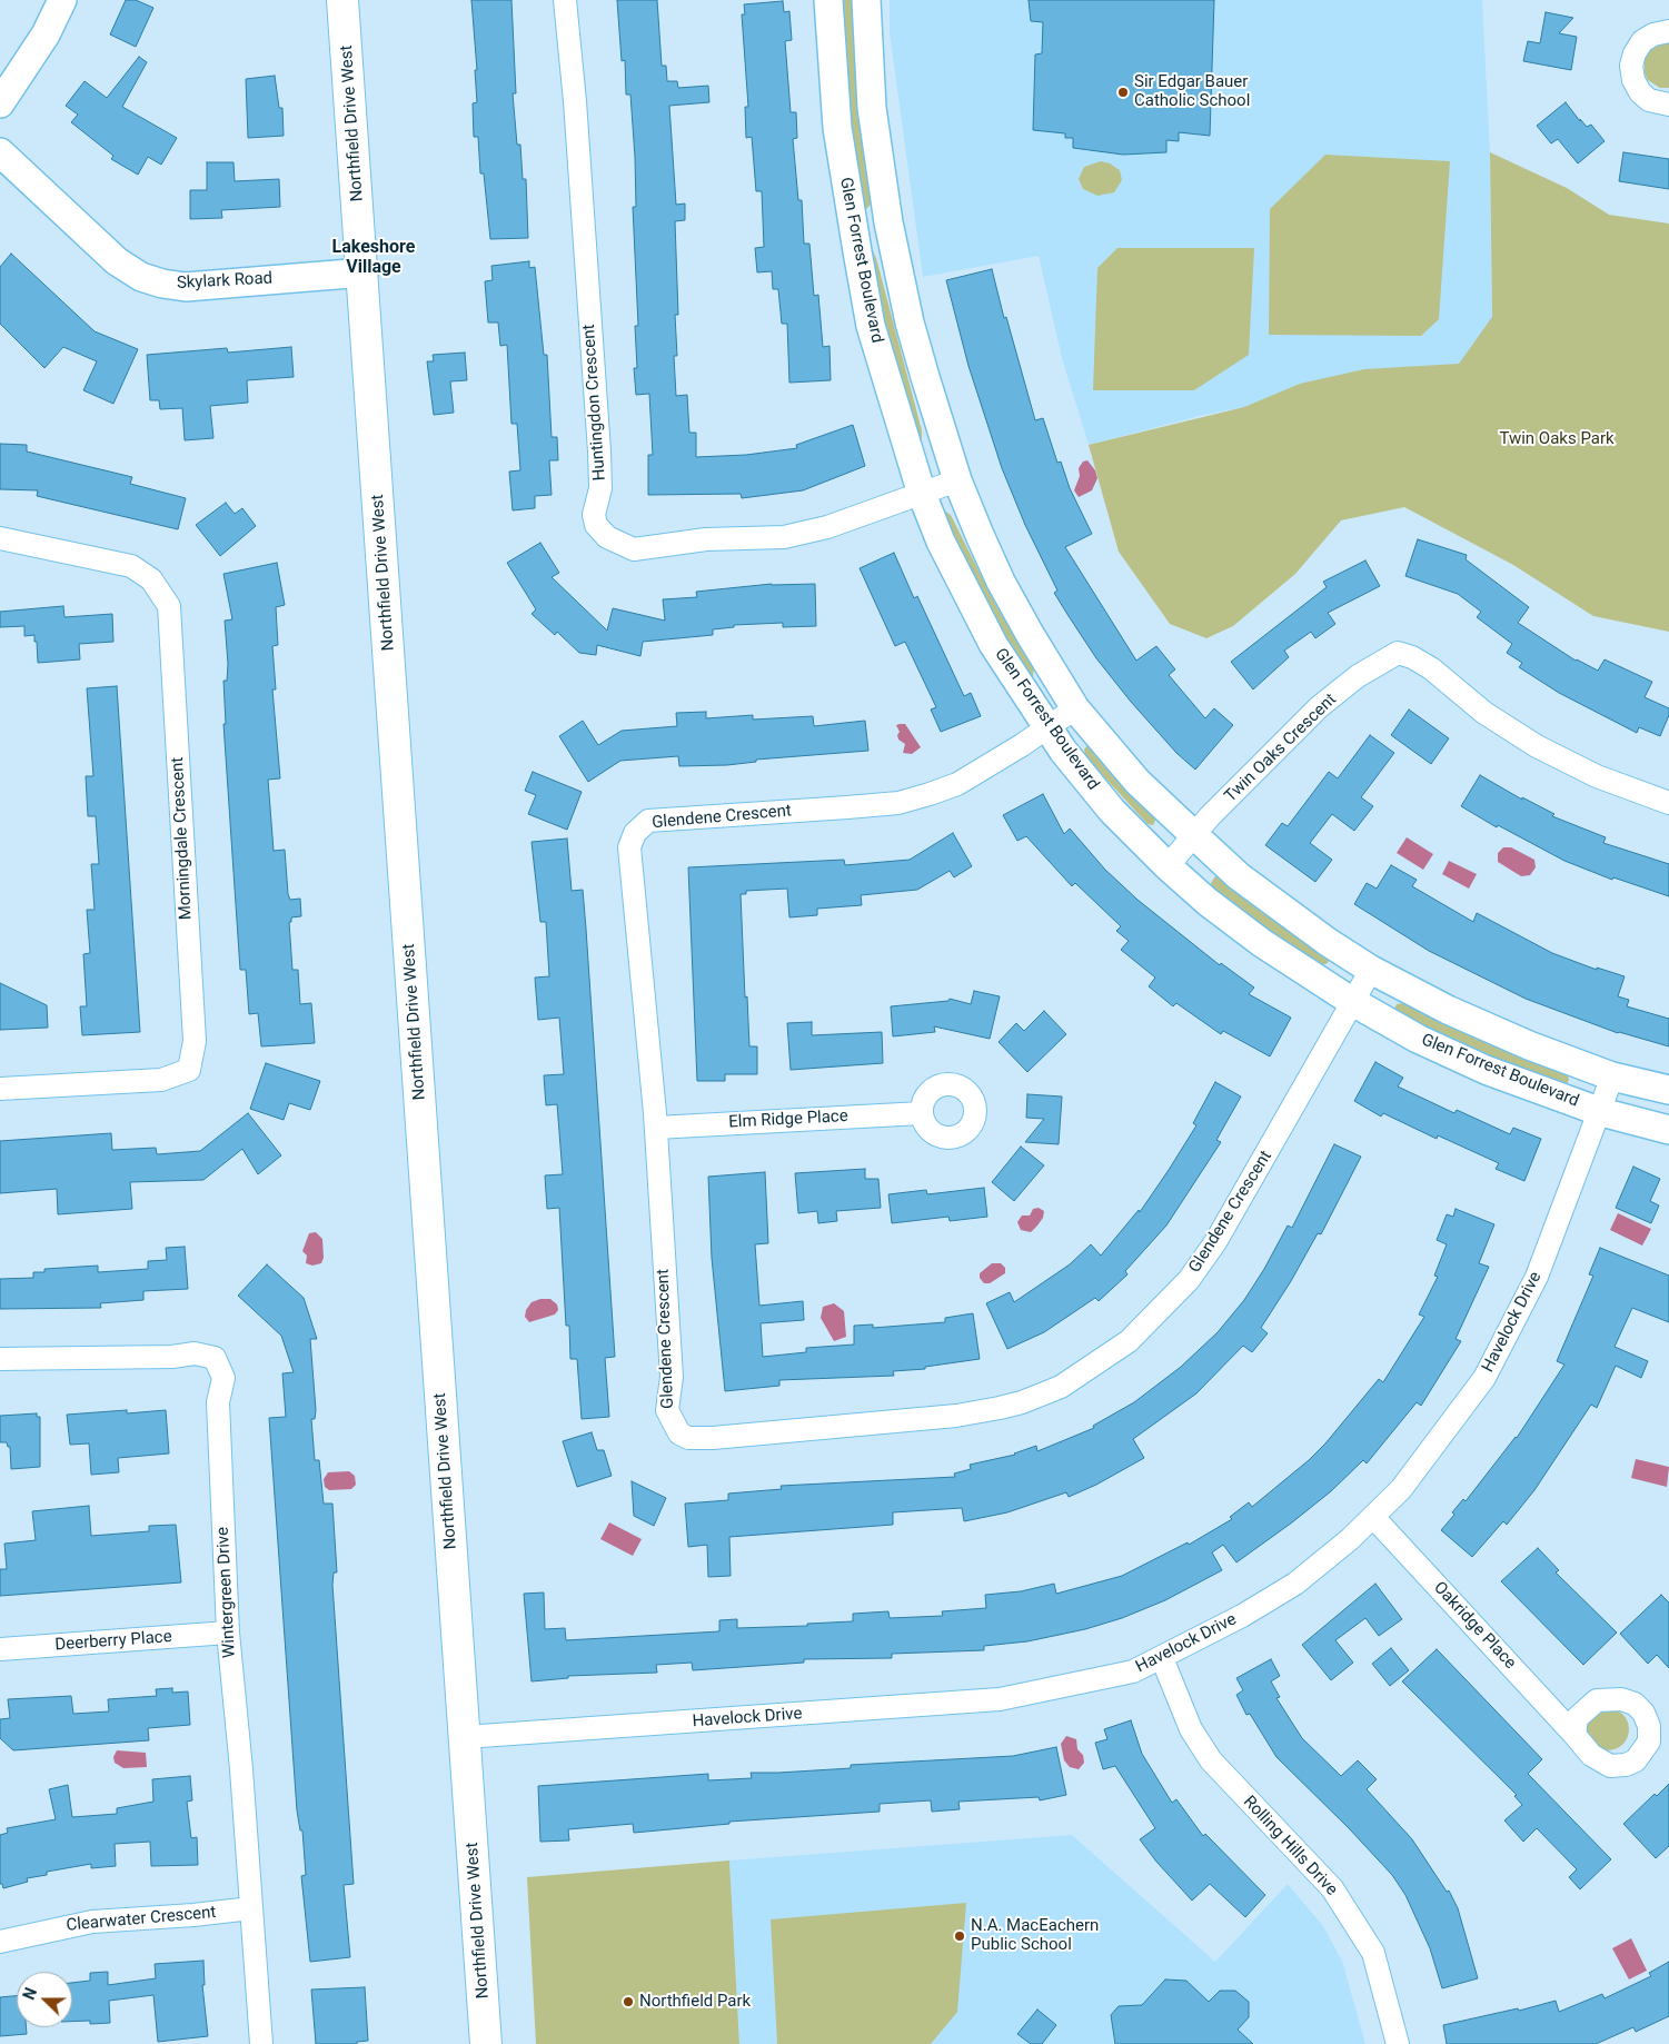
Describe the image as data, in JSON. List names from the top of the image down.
{
  "streets": {
    "main road": ["Northfield Drive West"],
    "street": [
      "Glen Forrest Boulevard",
      "Skylark Road",
      "Huntingdon Crescent",
      "Twin Oaks Crescent",
      "Glendene Crescent",
      "Morningdale Crescent",
      "Elm Ridge Place",
      "Havelock Drive",
      "Wintergreen Drive",
      "Oakridge Place",
      "Deerberry Place",
      "Rolling Hills Drive",
      "Clearwater Crescent"
    ]
  },
  "crossings": [
    ["Northfield Drive West", "Skylark Road"],
    ["Northfield Drive West", "Havelock Drive"],
    ["Glen Forrest Boulevard", "Huntingdon Crescent"],
    ["Glen Forrest Boulevard", "Twin Oaks Crescent"],
    ["Glen Forrest Boulevard", "Glendene Crescent"],
    ["Glen Forrest Boulevard", "Havelock Drive"],
    ["Glendene Crescent", "Elm Ridge Place"],
    ["Havelock Drive", "Oakridge Place"],
    ["Havelock Drive", "Rolling Hills Drive"],
    ["Wintergreen Drive", "Deerberry Place"],
    ["Wintergreen Drive", "Clearwater Crescent"]
  ],
  "districts": ["Lakeshore Village"],
  "parks": ["Twin Oaks Park"],
  "places": ["Sir Edgar Bauer Catholic School", "N.A. MacEachern Public School", "Northfield Park"],
  "north": "left"
}
